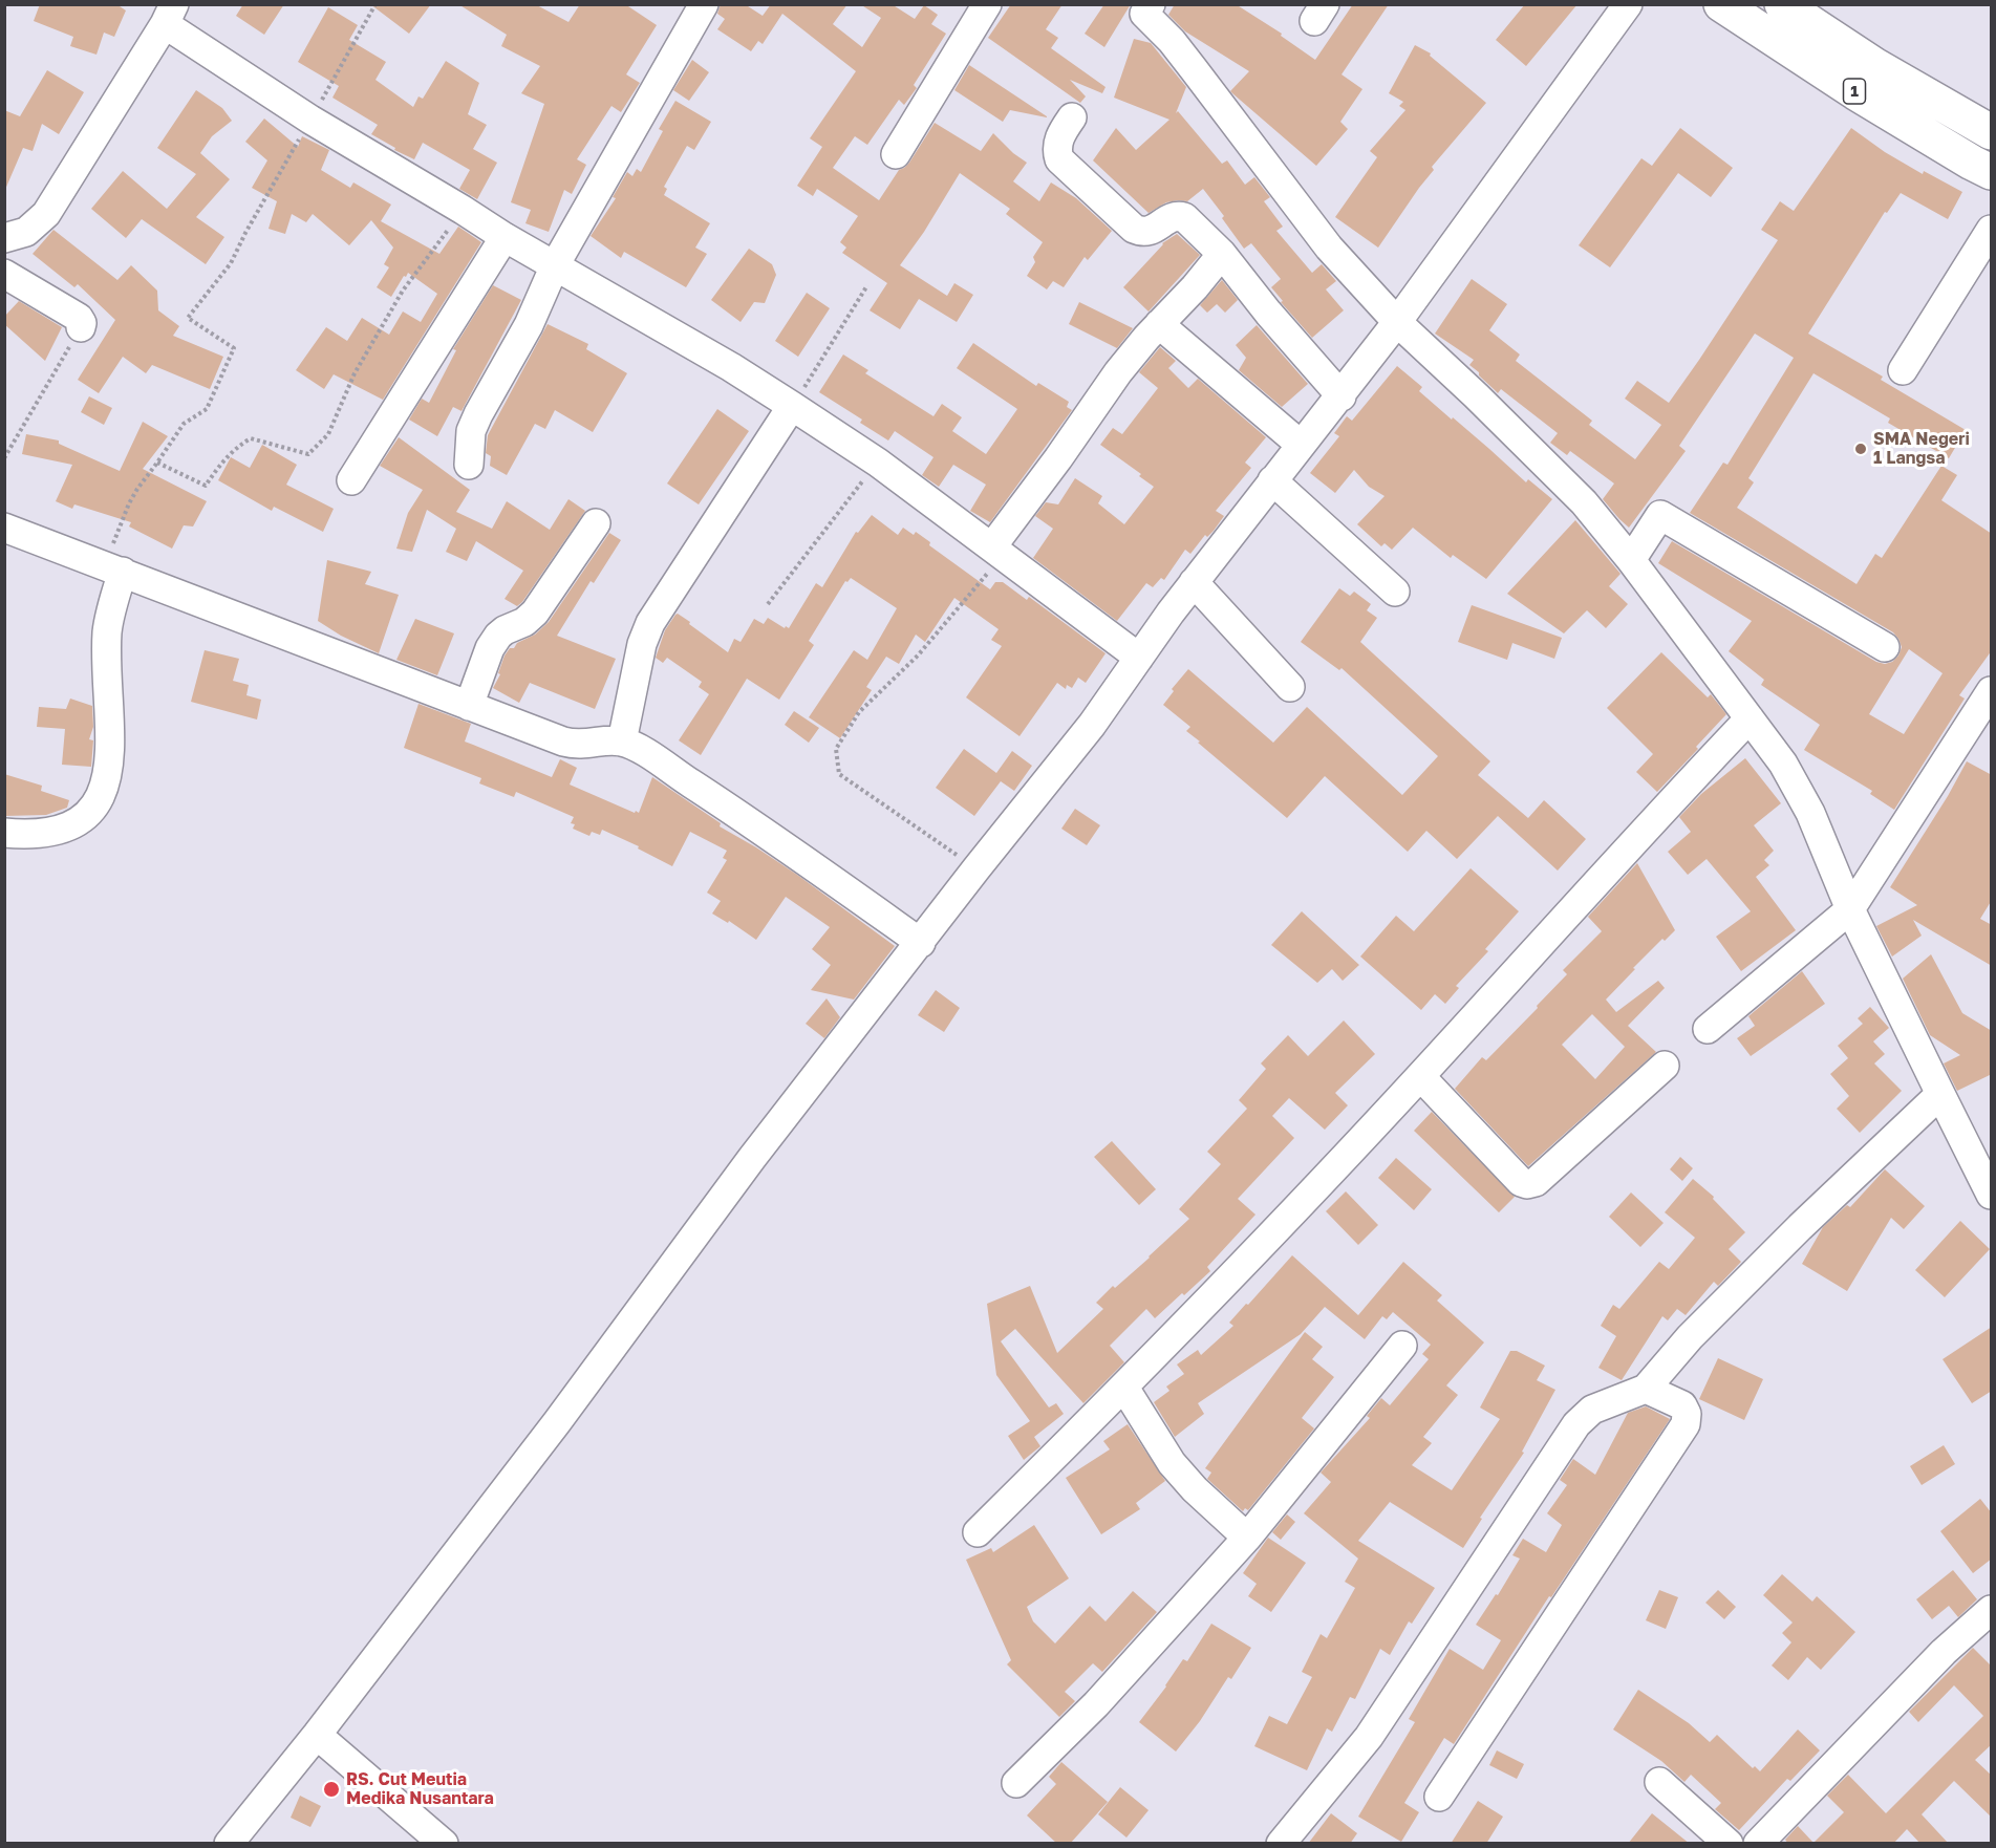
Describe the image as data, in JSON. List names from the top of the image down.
{
  "streets": {
    "main road": ["1"]
  },
  "places": ["SMA Negeri 1 Langsa", "RS. Cut Meutia Medika Nusantara"]
}
